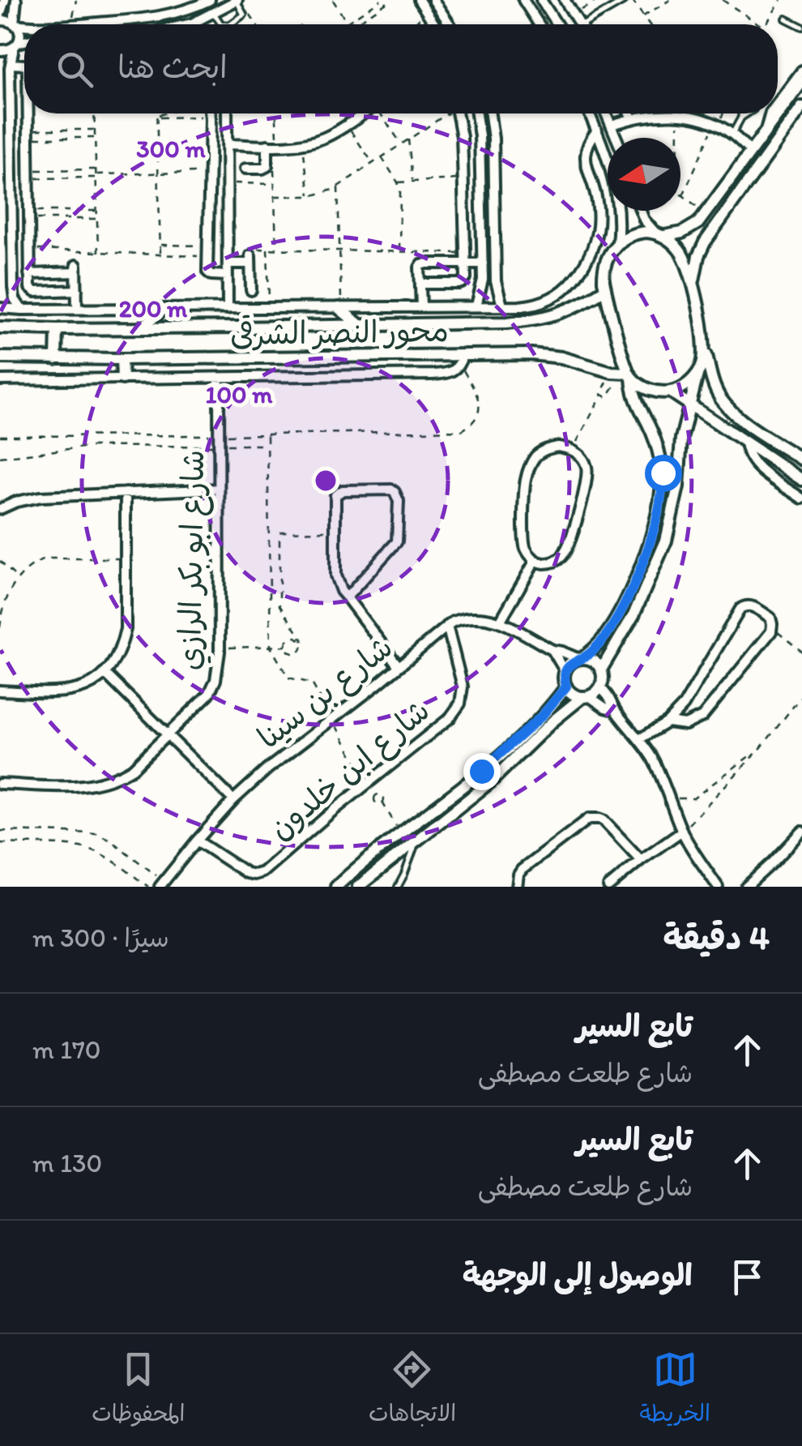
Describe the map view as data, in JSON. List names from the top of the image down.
{
  "streets": {
    "street": [
      "محور النصر الشرقى",
      "شارع ابو بكر الرازي",
      "شارع بن سينا",
      "شارع ابن خلدون"
    ]
  },
  "crossings": [
    ["شارع بن سينا", "شارع ابن خلدون"]
  ],
  "north": "left",
  "page": {
    "search": "ابحث هنا",
    "heading": ["4 دقيقة", "سيرًا · 300 m"],
    "list": [
      ["تابع السير", "شارع طلعت مصطفى", "170 m"],
      ["تابع السير", "شارع طلعت مصطفى", "130 m"],
      "الوصول إلى الوجهة"
    ],
    "nav": ["الخريطة", "الاتجاهات", "المحفوظات"]
  },
  "rings": ["300 m", "200 m", "100 m"]
}
